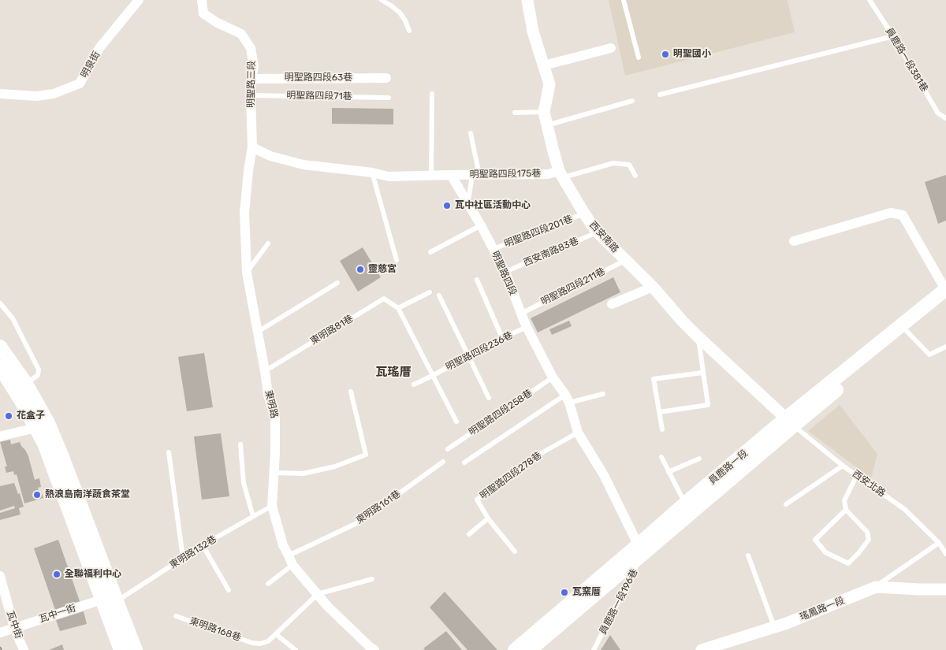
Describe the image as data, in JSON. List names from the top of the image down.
{
  "streets": {
    "main road": ["員鹿路一段"],
    "street": [
      "明泉街",
      "明聖路四段63巷",
      "明聖路三段",
      "明聖路四段175巷",
      "西安南路",
      "明聖路四段",
      "東明路",
      "瑤鳳路一段",
      "瓦中一街",
      "瓦中街"
    ],
    "lane": [
      "員鹿路一段381巷",
      "明聖路四段71巷",
      "明聖路四段201巷",
      "西安南路83巷",
      "明聖路四段211巷",
      "東明路81巷",
      "明聖路四段236巷",
      "明聖路四段258巷",
      "明聖路四段278巷",
      "西安北路",
      "東明路161巷",
      "東明路132巷",
      "員鹿路一段196巷",
      "東明路168巷"
    ]
  },
  "crossings": [
    ["明聖路四段63巷", "明聖路三段"],
    ["明聖路三段", "明聖路四段71巷"],
    ["明聖路三段", "東明路"],
    ["明聖路四段175巷", "西安南路"],
    ["明聖路四段175巷", "明聖路四段"],
    ["明聖路四段201巷", "西安南路"],
    ["明聖路四段201巷", "明聖路四段"],
    ["西安南路", "西安南路83巷"],
    ["西安南路", "明聖路四段211巷"],
    ["西安南路", "員鹿路一段"],
    ["西安南路", "西安北路"],
    ["西安南路83巷", "明聖路四段"],
    ["明聖路四段", "明聖路四段211巷"],
    ["明聖路四段", "明聖路四段236巷"],
    ["明聖路四段", "明聖路四段258巷"],
    ["明聖路四段", "員鹿路一段"],
    ["明聖路四段", "明聖路四段278巷"],
    ["明聖路四段", "員鹿路一段196巷"],
    ["東明路81巷", "東明路"],
    ["東明路", "東明路161巷"],
    ["東明路", "東明路132巷"],
    ["東明路", "東明路168巷"],
    ["員鹿路一段", "西安北路"],
    ["員鹿路一段", "員鹿路一段196巷"],
    ["東明路132巷", "瓦中一街"],
    ["瓦中一街", "瓦中街"]
  ],
  "districts": ["瓦瑤厝"],
  "places": [
    "明聖國小",
    "瓦中社區活動中心",
    "靈慈宮",
    "花盒子",
    "熱浪島南洋蔬食茶堂",
    "全聯福利中心",
    "瓦窯厝"
  ]
}
